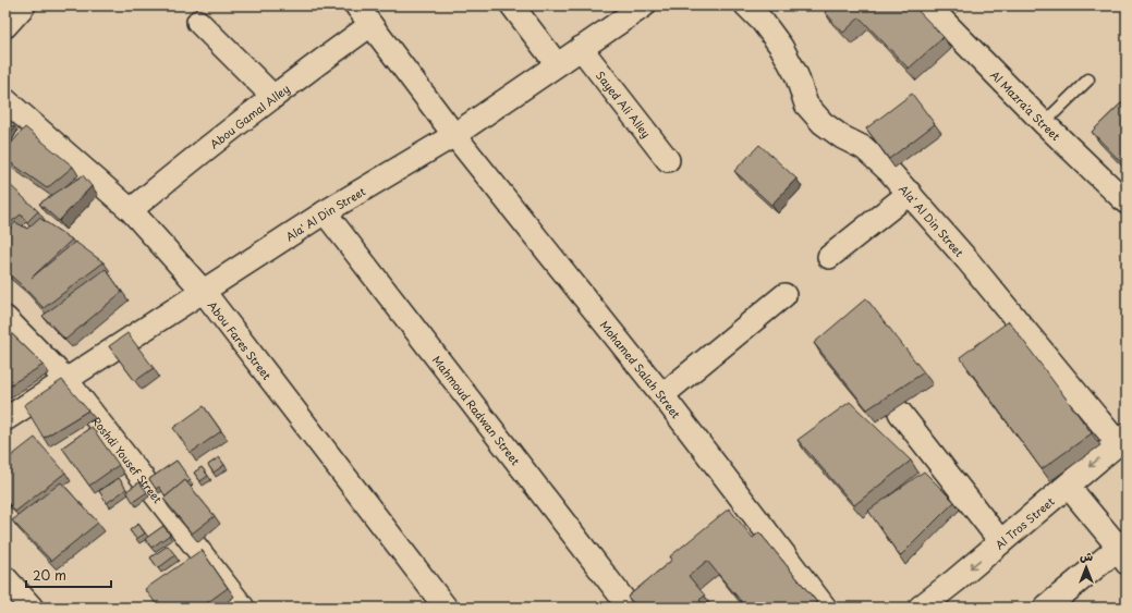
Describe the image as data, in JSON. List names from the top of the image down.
{
  "streets": {
    "street": [
      "Sayed Ali Alley",
      "Al Mazra'a Street",
      "Abou Gamal Alley",
      "Ala' Al Din Street",
      "Abou Fares Street",
      "Mohamed Salah Street",
      "Mahmoud Radwan Street",
      "Roshdi Yousef Street",
      "Al Tros Street"
    ]
  },
  "crossings": [
    ["Sayed Ali Alley", "Ala' Al Din Street"],
    ["Abou Gamal Alley", "Abou Fares Street"],
    ["Abou Gamal Alley", "Mohamed Salah Street"],
    ["Ala' Al Din Street", "Abou Fares Street"],
    ["Ala' Al Din Street", "Mohamed Salah Street"],
    ["Ala' Al Din Street", "Mahmoud Radwan Street"],
    ["Ala' Al Din Street", "Roshdi Yousef Street"],
    ["Ala' Al Din Street", "Al Tros Street"]
  ],
  "one_way": ["Al Tros Street"],
  "scale_bar": "20 m",
  "north": "top"
}
